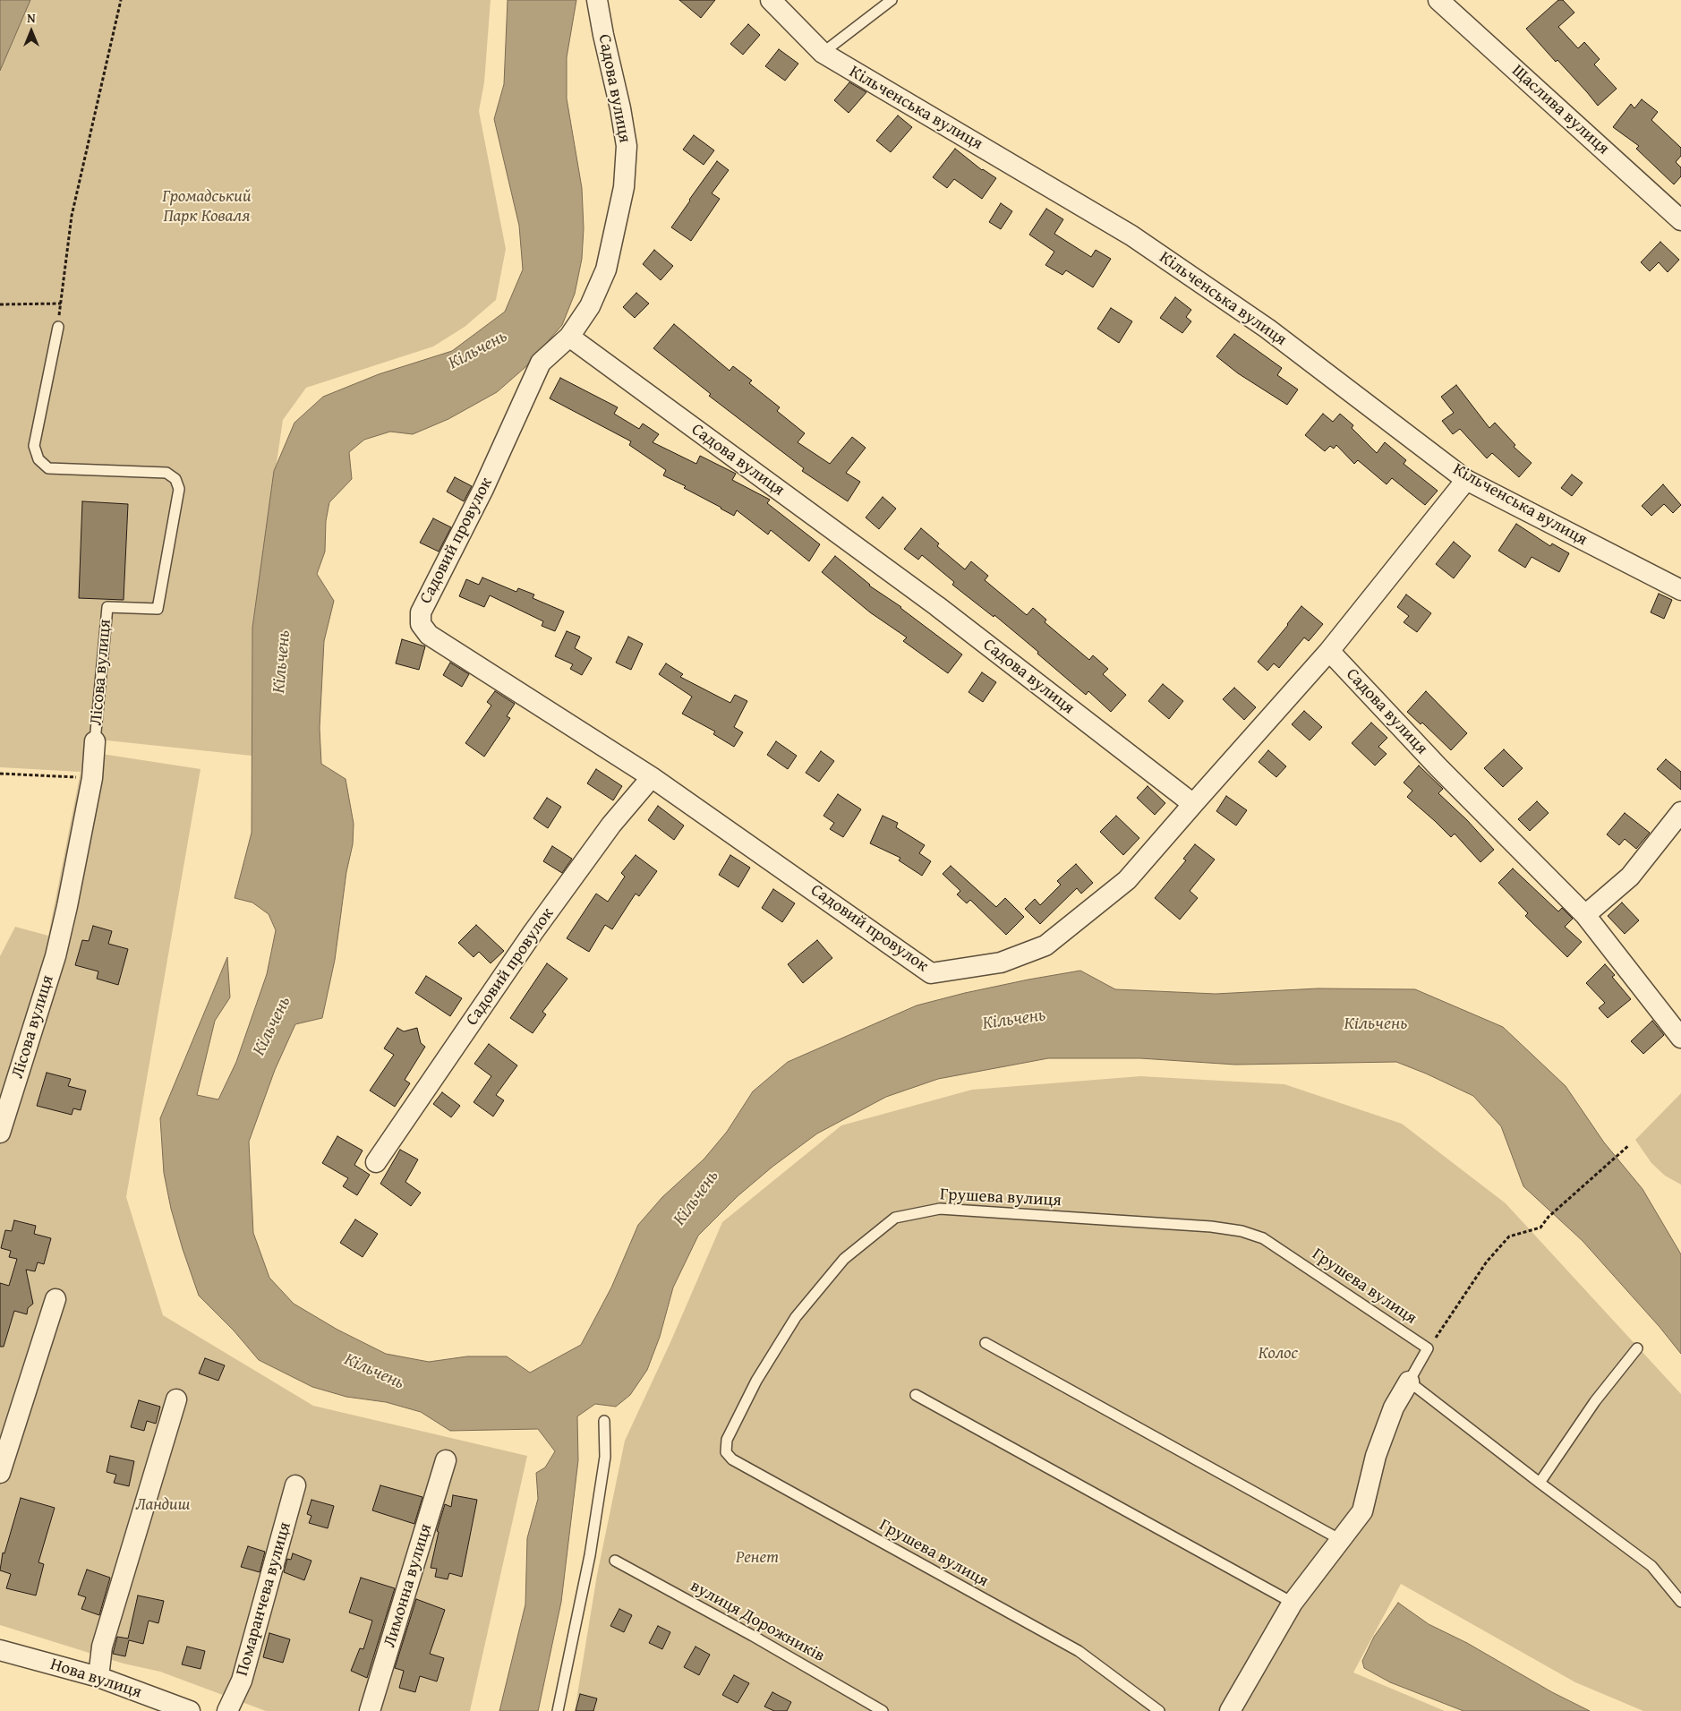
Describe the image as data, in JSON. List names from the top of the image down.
{
  "streets": {
    "street": [
      "Садова вулиця",
      "Кільченська вулиця",
      "Щаслива вулиця",
      "Садовий провулок",
      "Лісова вулиця",
      "Лимонна вулиця",
      "Помаранчева вулиця",
      "Нова вулиця"
    ],
    "lane": ["Грушева вулиця", "вулиця Дорожників"]
  },
  "crossings": [
    ["Садова вулиця", "Садовий провулок"]
  ],
  "water": ["Кільчень"],
  "parks": [
    "Громадський Парк Коваля",
    "Колос",
    "Ландиш",
    "Ренет"
  ],
  "north": "top"
}
